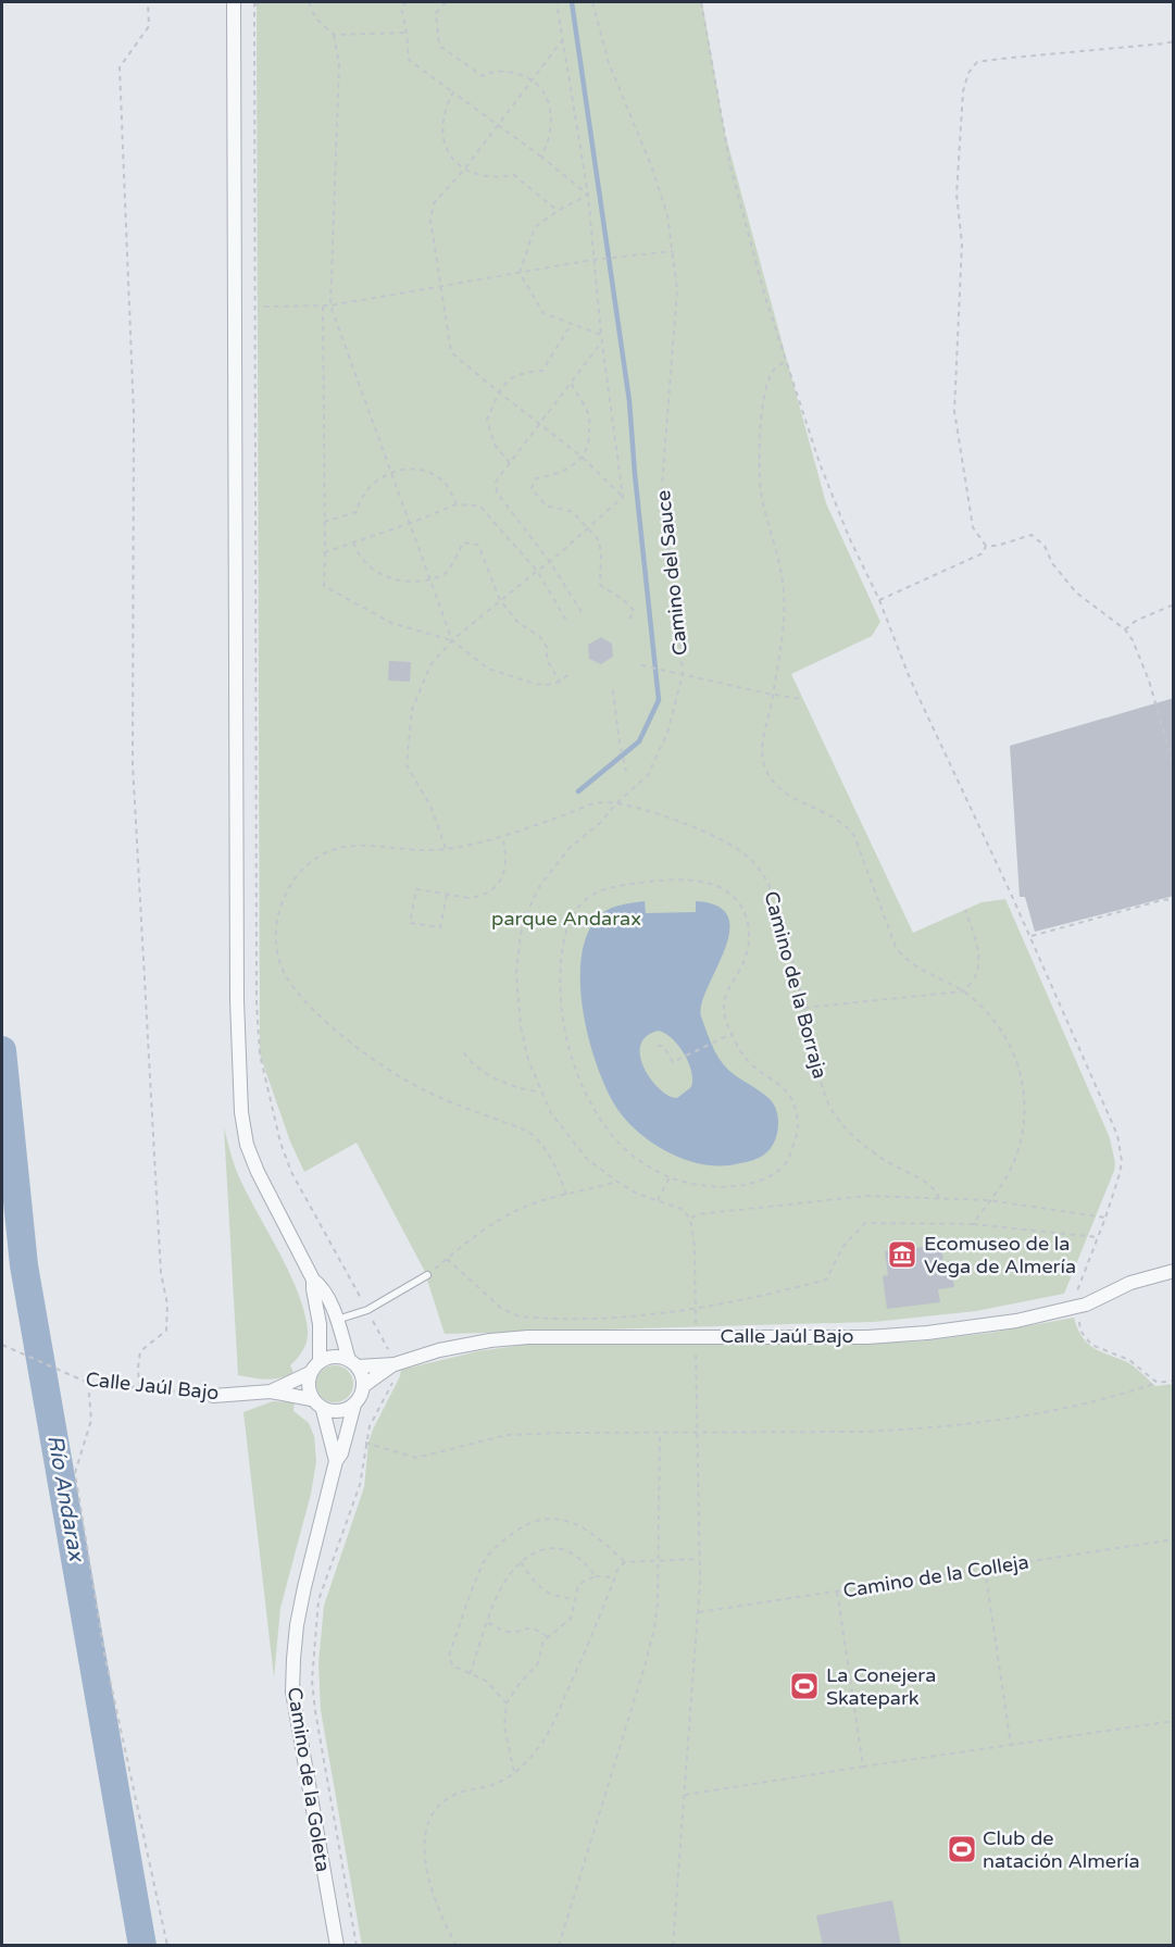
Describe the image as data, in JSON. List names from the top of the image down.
{
  "streets": {
    "street": ["Calle Jaúl Bajo", "Camino de la Goleta"],
    "path": ["Camino del Sauce", "Camino de la Borraja", "Camino de la Colleja"]
  },
  "crossings": [
    ["Camino del Sauce", "Camino de la Borraja"],
    ["Calle Jaúl Bajo", "Camino de la Goleta"]
  ],
  "water": ["Río Andarax"],
  "parks": ["parque Andarax"],
  "places": {
    "museum": ["Ecomuseo de la Vega de Almería"],
    "sports": ["La Conejera Skatepark", "Club de natación Almería"]
  }
}
